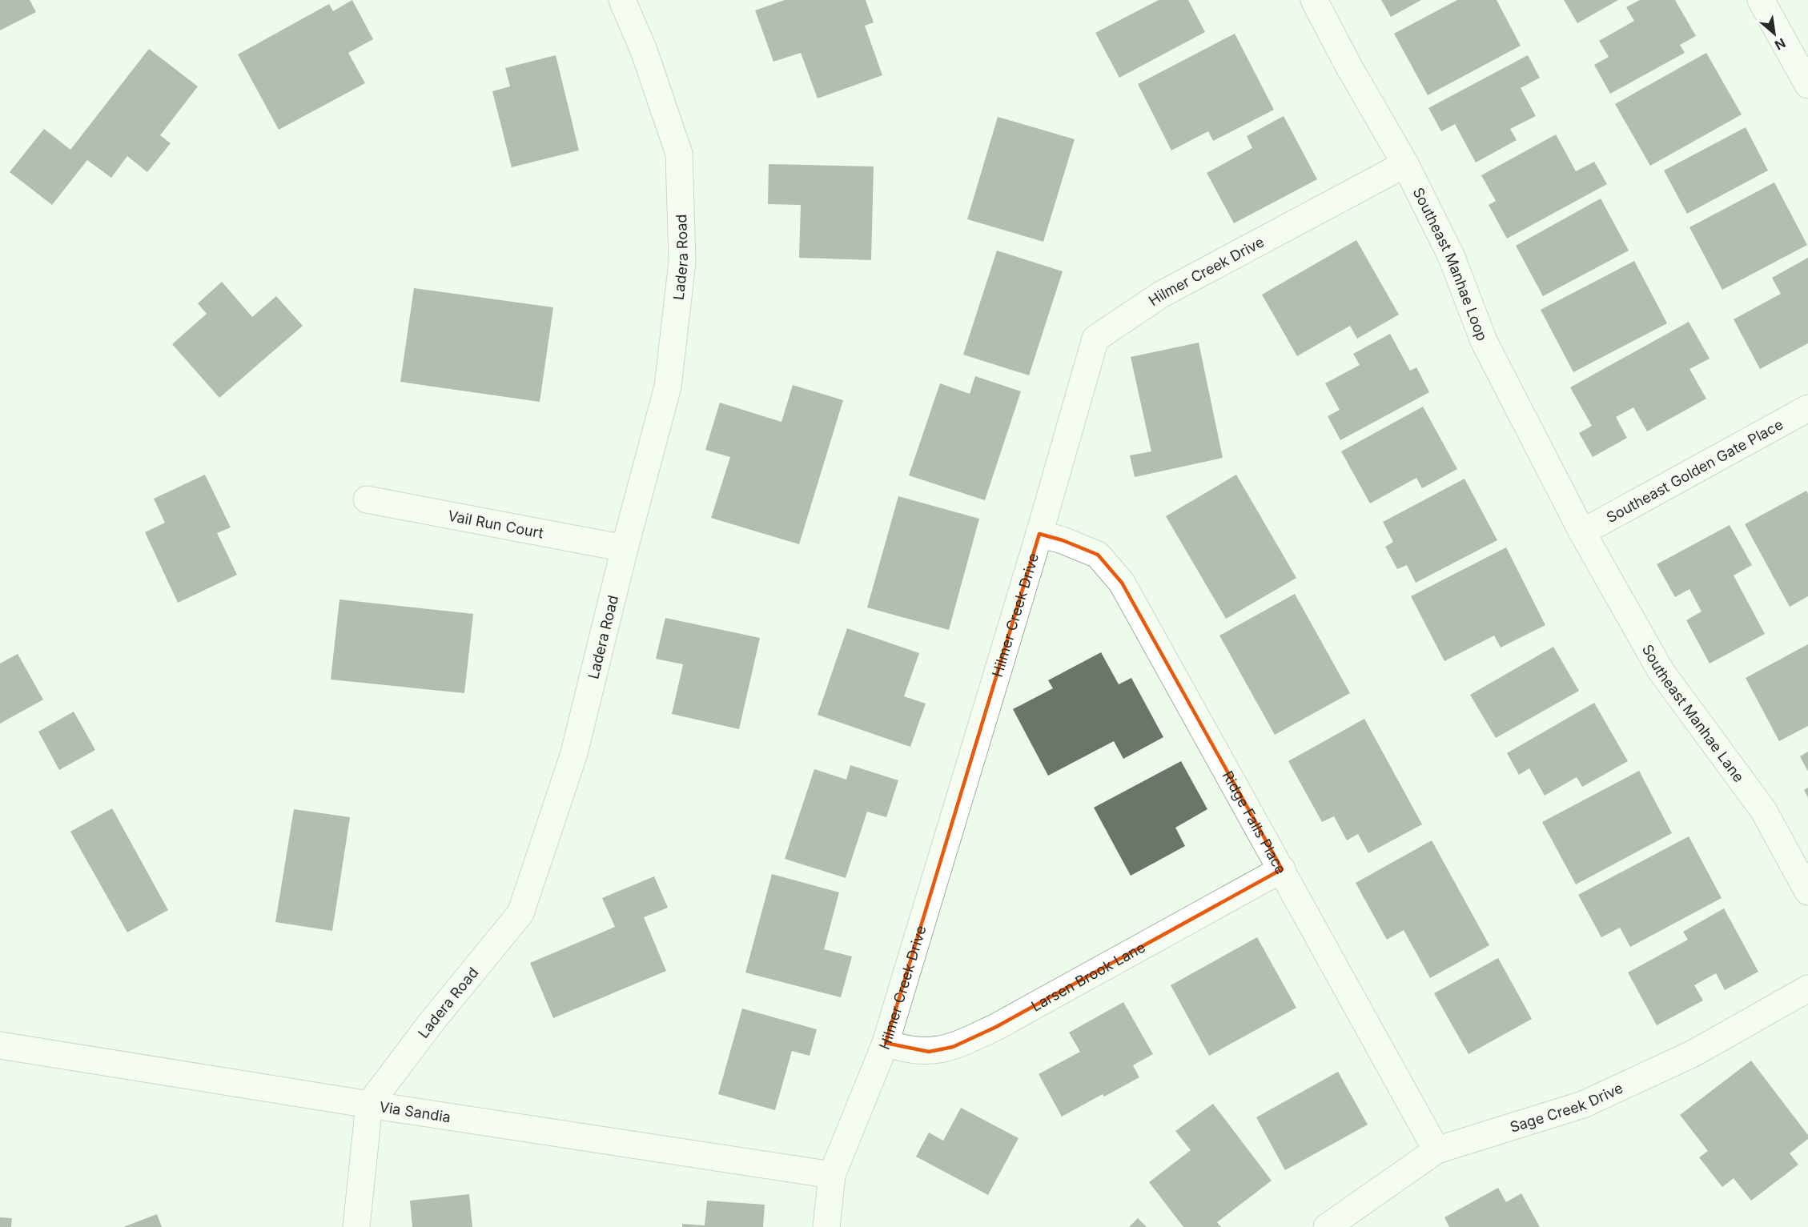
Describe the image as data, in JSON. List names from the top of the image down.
{
  "streets": {
    "street": [
      "Ladera Road",
      "Southeast Manhae Loop",
      "Hilmer Creek Drive",
      "Southeast Golden Gate Place",
      "Vail Run Court",
      "Southeast Manhae Lane",
      "Ridge Falls Place",
      "Larsen Brook Lane",
      "Sage Creek Drive",
      "Via Sandia"
    ]
  },
  "crossings": [
    ["Ladera Road", "Vail Run Court"],
    ["Ladera Road", "Via Sandia"],
    ["Southeast Manhae Loop", "Hilmer Creek Drive"],
    ["Southeast Manhae Loop", "Southeast Golden Gate Place"],
    ["Southeast Manhae Loop", "Southeast Manhae Lane"],
    ["Hilmer Creek Drive", "Ridge Falls Place"],
    ["Hilmer Creek Drive", "Larsen Brook Lane"],
    ["Hilmer Creek Drive", "Via Sandia"],
    ["Southeast Golden Gate Place", "Southeast Manhae Lane"],
    ["Ridge Falls Place", "Larsen Brook Lane"],
    ["Ridge Falls Place", "Sage Creek Drive"]
  ],
  "north": "bottom right"
}
